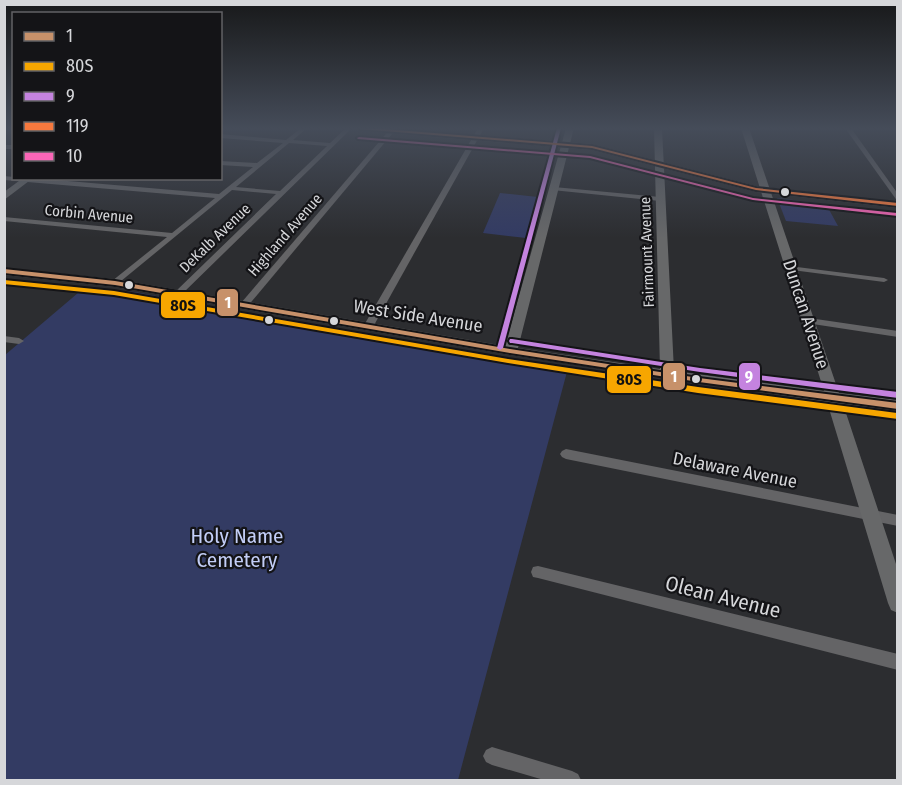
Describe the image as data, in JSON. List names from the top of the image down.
{
  "streets": {
    "street": [
      "Corbin Avenue",
      "Highland Avenue",
      "DeKalb Avenue",
      "Fairmount Avenue",
      "Duncan Avenue",
      "West Side Avenue",
      "Delaware Avenue",
      "Olean Avenue"
    ]
  },
  "crossings": [
    ["Highland Avenue", "West Side Avenue"],
    ["DeKalb Avenue", "West Side Avenue"],
    ["Fairmount Avenue", "West Side Avenue"],
    ["Duncan Avenue", "West Side Avenue"],
    ["Duncan Avenue", "Delaware Avenue"]
  ],
  "parks": ["Holy Name Cemetery"],
  "lines": [
    "transit line 9",
    "transit line 119",
    "transit line 10",
    "transit line 1",
    "transit line 80S"
  ],
  "legend": [
    "1",
    "80S",
    "9",
    "119",
    "10"
  ]
}
